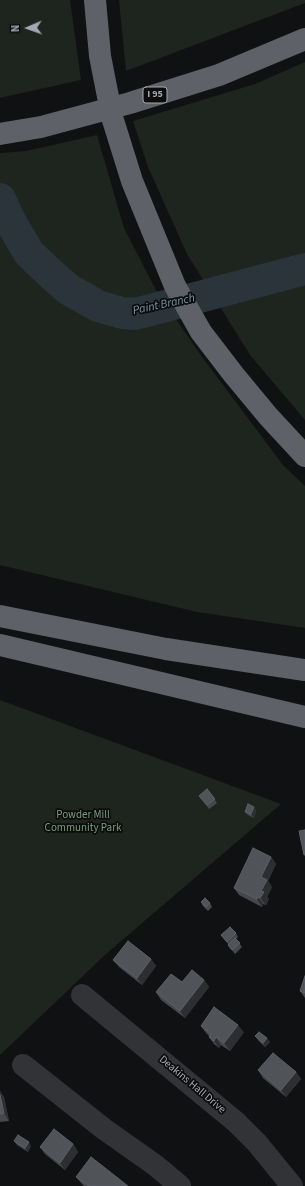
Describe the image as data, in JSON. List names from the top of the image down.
{
  "streets": {
    "highway": ["I 95"],
    "street": ["Deakins Hall Drive"]
  },
  "water": ["Paint Branch"],
  "parks": ["Powder Mill Community Park"],
  "north": "left"
}
